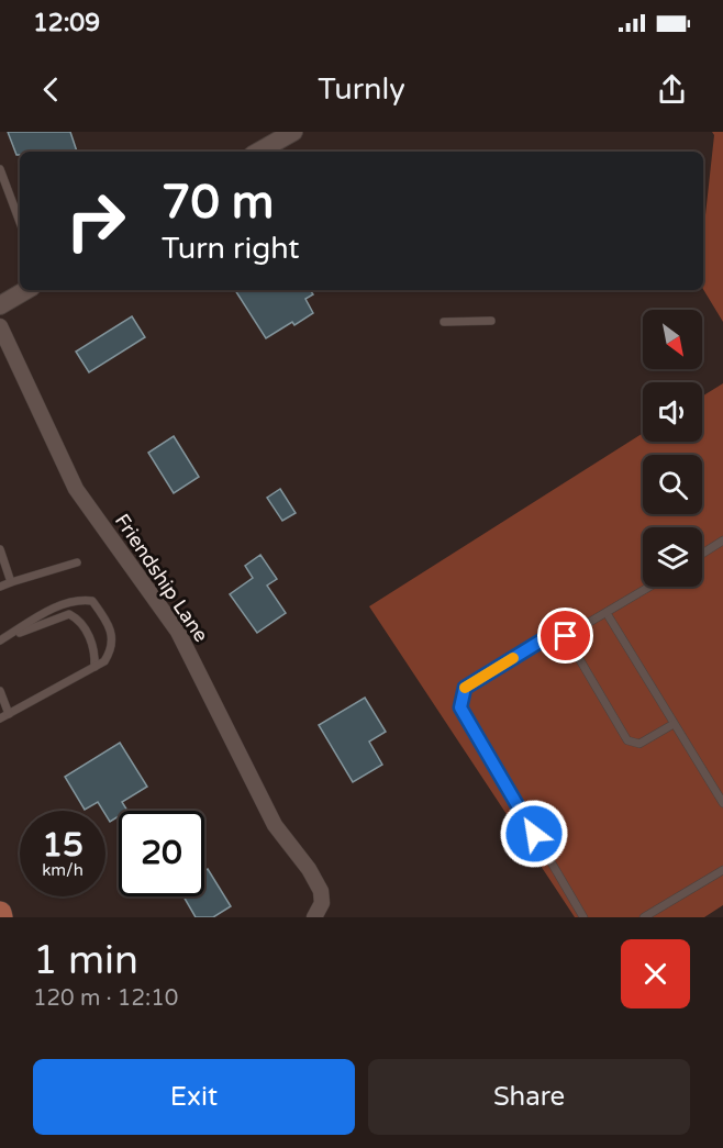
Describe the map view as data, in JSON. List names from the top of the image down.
{
  "streets": {
    "street": ["Friendship Lane"]
  },
  "north": "bottom right",
  "page": {
    "status": "12:09",
    "header": "Turnly",
    "turn": ["70 m", "Turn right"],
    "speed": "15 km/h",
    "limit": "20",
    "heading": ["1 min", "120 m · 12:10"],
    "buttons": ["Exit", "Share"]
  }
}
